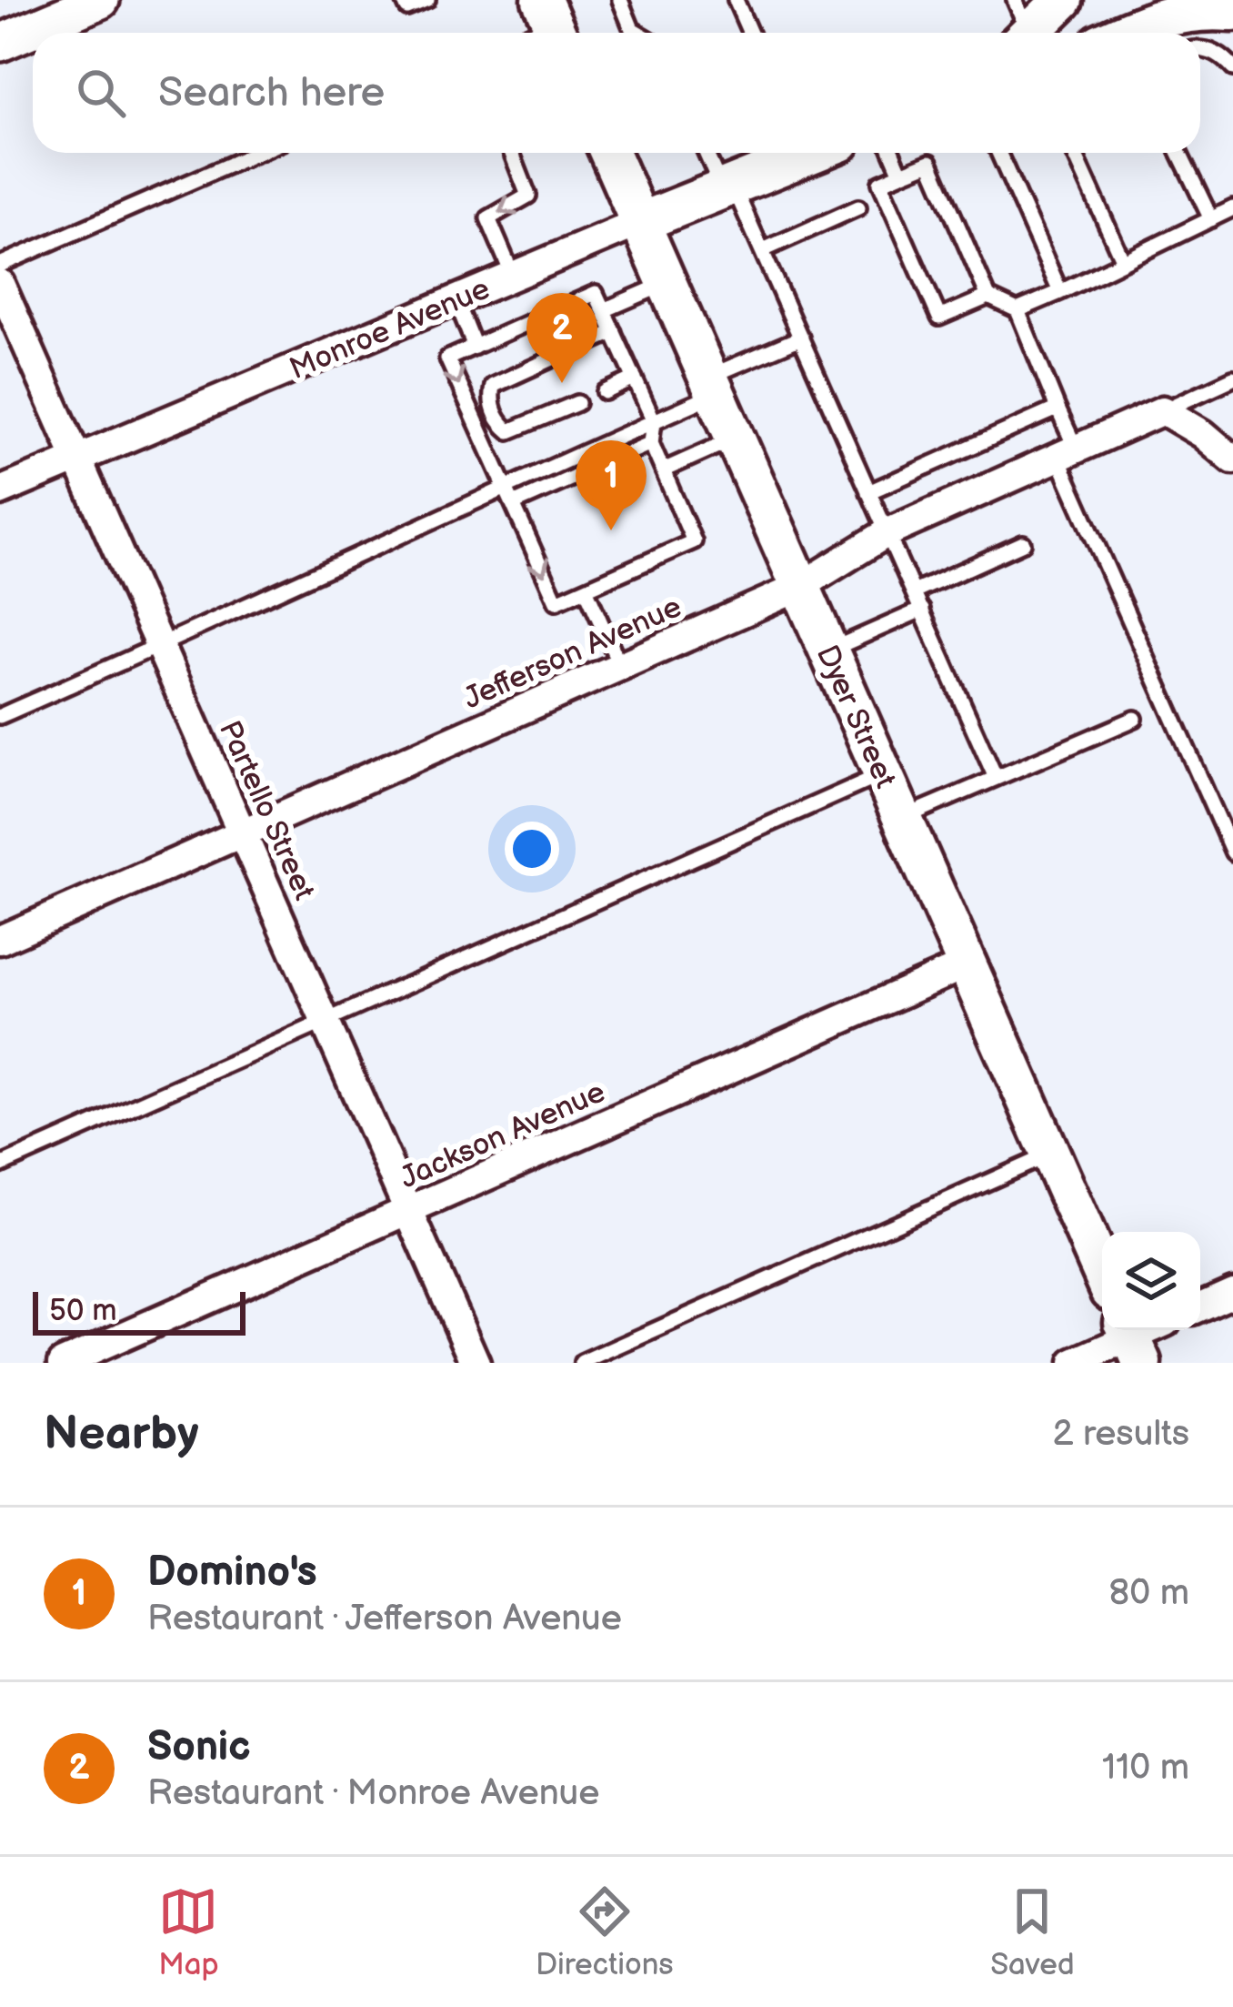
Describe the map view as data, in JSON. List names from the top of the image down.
{
  "streets": {
    "main road": ["Monroe Avenue", "Dyer Street"],
    "street": ["Jefferson Avenue", "Partello Street", "Jackson Avenue"]
  },
  "crossings": [
    ["Monroe Avenue", "Dyer Street"],
    ["Monroe Avenue", "Partello Street"],
    ["Jefferson Avenue", "Dyer Street"],
    ["Jefferson Avenue", "Partello Street"],
    ["Dyer Street", "Jackson Avenue"],
    ["Partello Street", "Jackson Avenue"]
  ],
  "scale_bar": "50 m",
  "page": {
    "search": "Search here",
    "pins": ["2", "1"],
    "scale": "50 m",
    "heading": ["Nearby", "2 results"],
    "list": [
      {
        "mark": "1",
        "name": "Domino's",
        "note": "Restaurant · Jefferson Avenue",
        "value": "80 m"
      },
      {
        "mark": "2",
        "name": "Sonic",
        "note": "Restaurant · Monroe Avenue",
        "value": "110 m"
      }
    ],
    "nav": ["Map", "Directions", "Saved"]
  }
}
